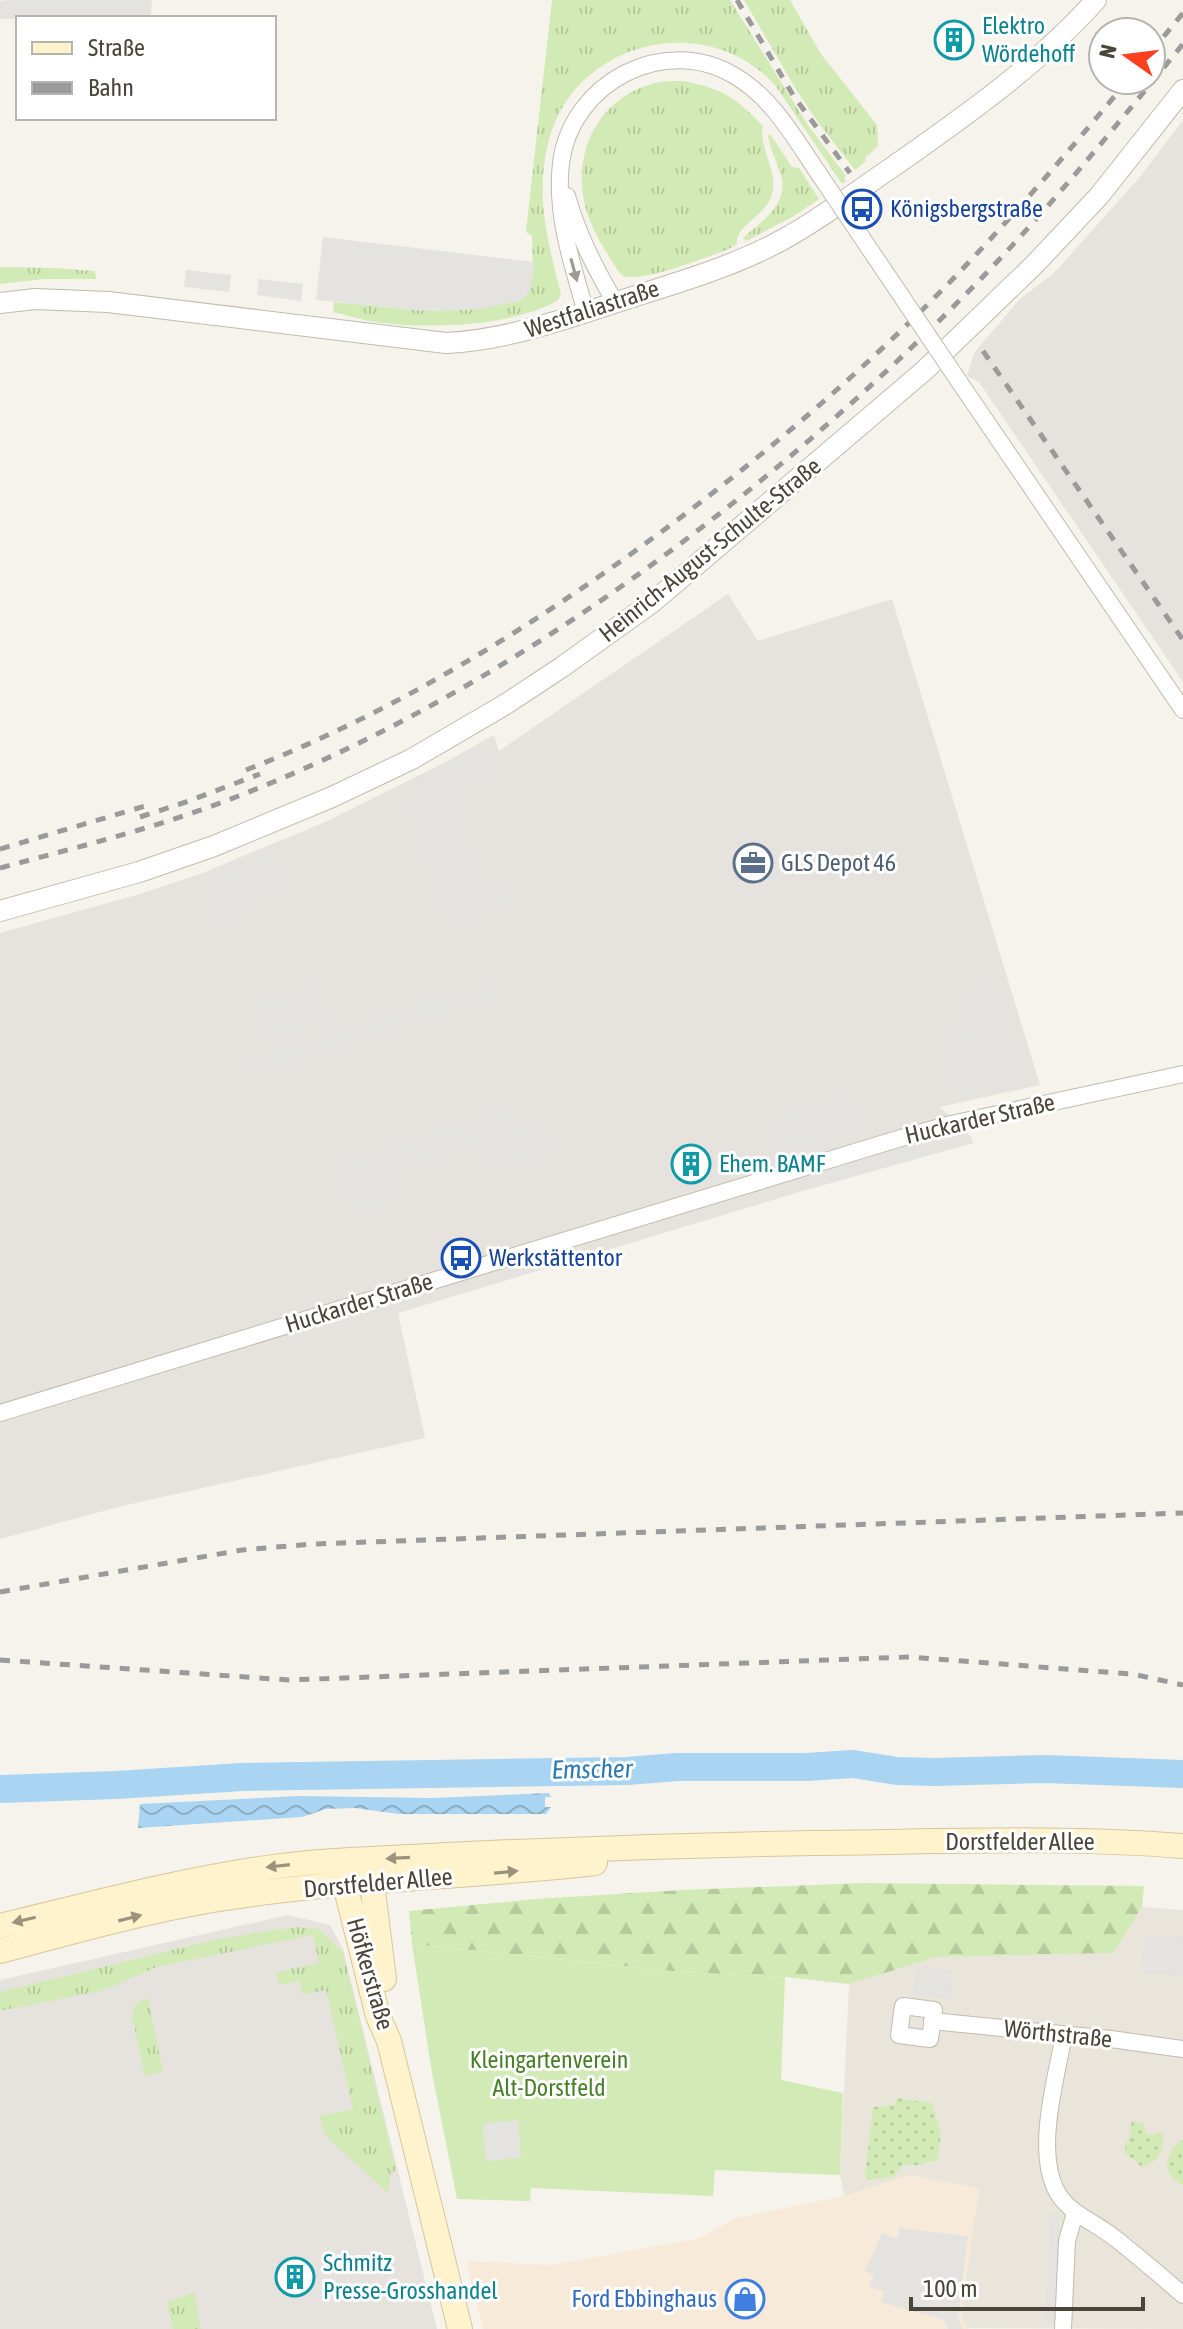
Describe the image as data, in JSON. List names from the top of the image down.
{
  "streets": {
    "main road": ["Dorstfelder Allee", "Höfkerstraße"],
    "street": [
      "Westfaliastraße",
      "Heinrich-August-Schulte-Straße",
      "Huckarder Straße",
      "Wörthstraße"
    ]
  },
  "crossings": [
    ["Dorstfelder Allee", "Höfkerstraße"]
  ],
  "water": ["Emscher"],
  "parks": ["Kleingartenverein Alt-Dorstfeld"],
  "places": {
    "building": ["Elektro Wördehoff", "Ehem. BAMF", "Schmitz Presse-Grosshandel"],
    "bus stop": ["Königsbergstraße", "Werkstättentor"],
    "office": ["GLS Depot 46"],
    "shop": ["Ford Ebbinghaus"]
  },
  "legend": ["Straße", "Bahn"],
  "scale_bar": "100 m",
  "north": "left"
}
